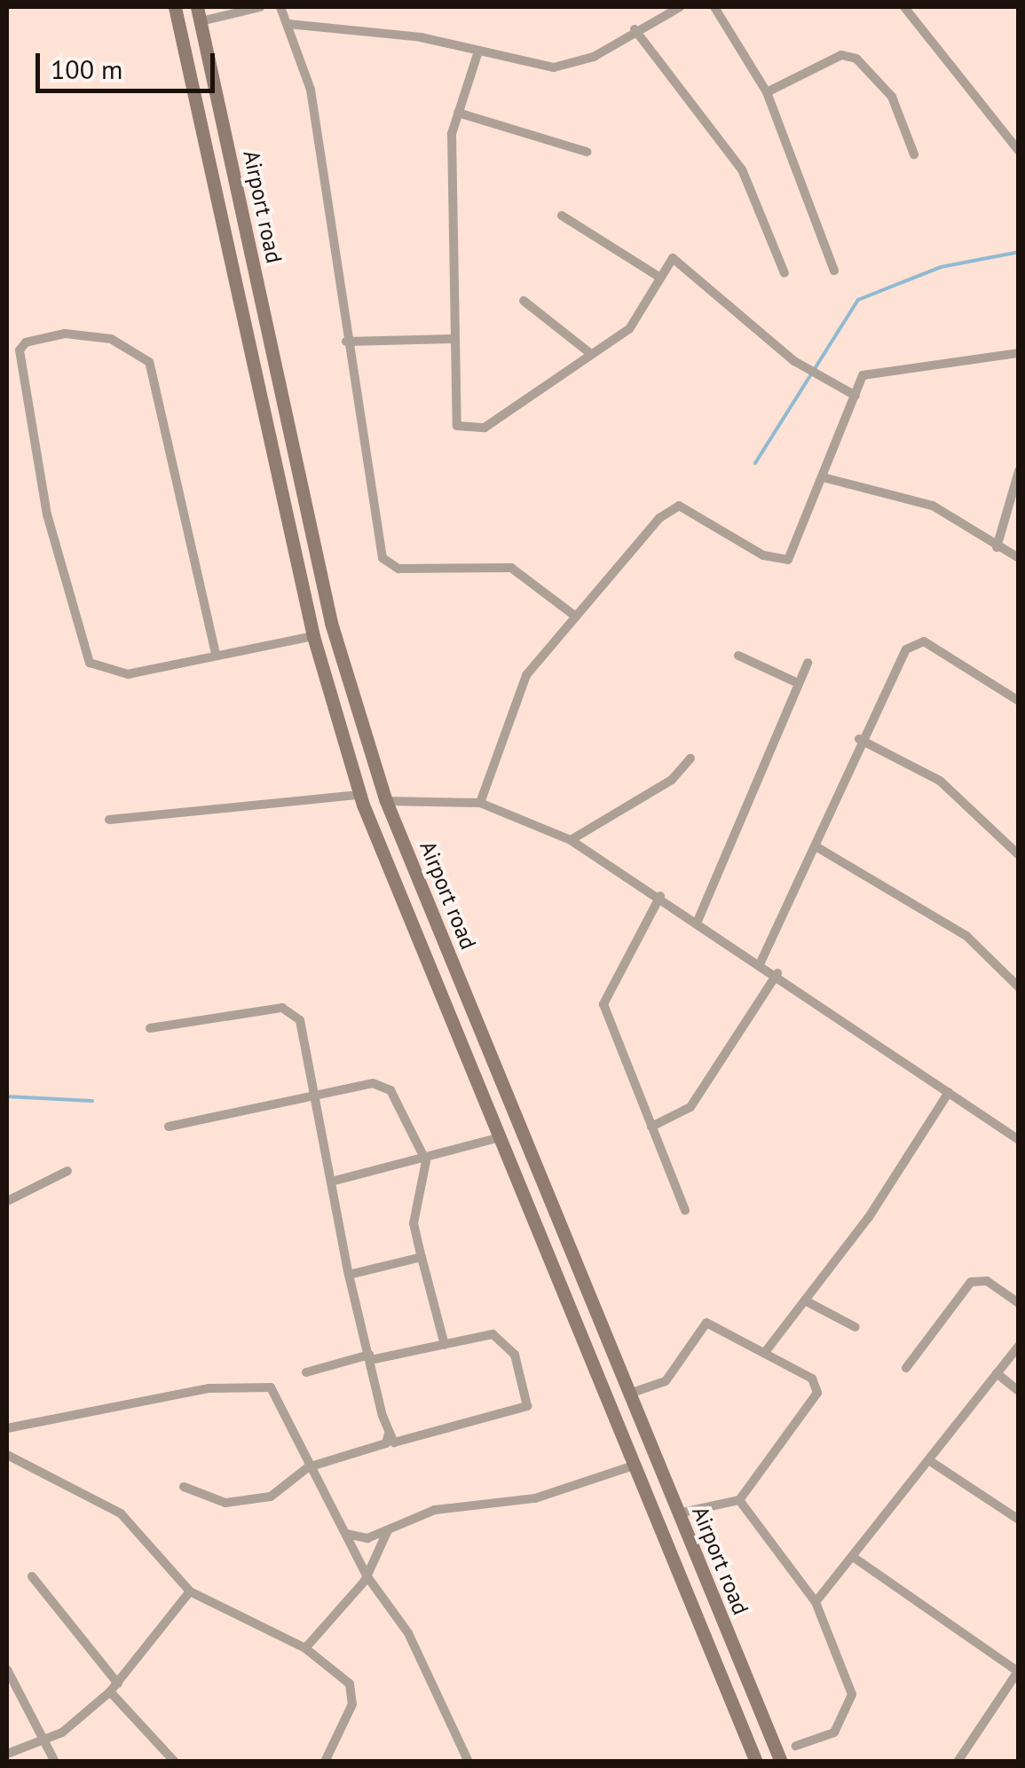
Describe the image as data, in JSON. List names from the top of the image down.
{
  "streets": {
    "main road": ["Airport road"]
  },
  "scale_bar": "100 m"
}
